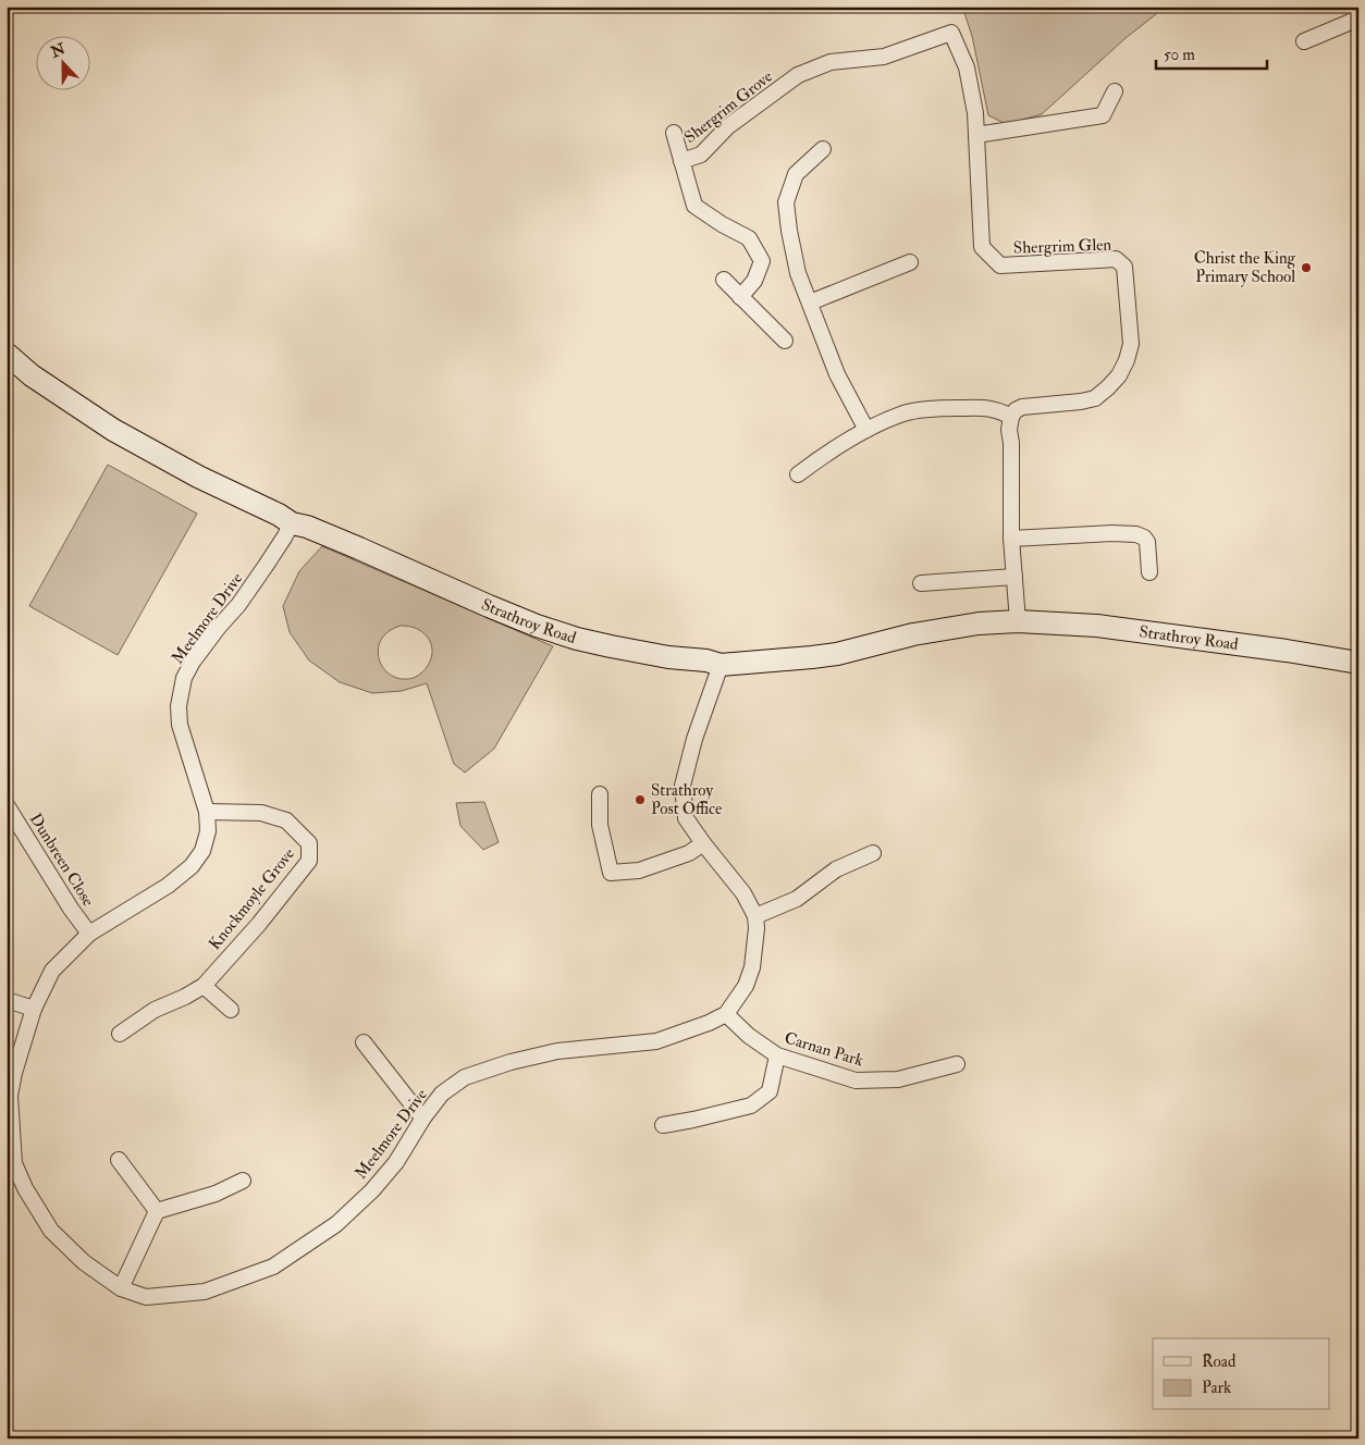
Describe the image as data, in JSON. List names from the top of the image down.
{
  "streets": {
    "street": [
      "Shergrim Grove",
      "Shergrim Glen",
      "Meelmore Drive",
      "Strathroy Road",
      "Dunbreen Close",
      "Knockmoyle Grove",
      "Carnan Park"
    ]
  },
  "crossings": [
    ["Shergrim Grove", "Shergrim Glen"],
    ["Meelmore Drive", "Strathroy Road"],
    ["Meelmore Drive", "Dunbreen Close"],
    ["Meelmore Drive", "Knockmoyle Grove"],
    ["Meelmore Drive", "Carnan Park"]
  ],
  "places": ["Christ the King Primary School", "Strathroy Post Office"],
  "legend": ["Road", "Park"],
  "scale_bar": "50 m",
  "north": "top"
}
